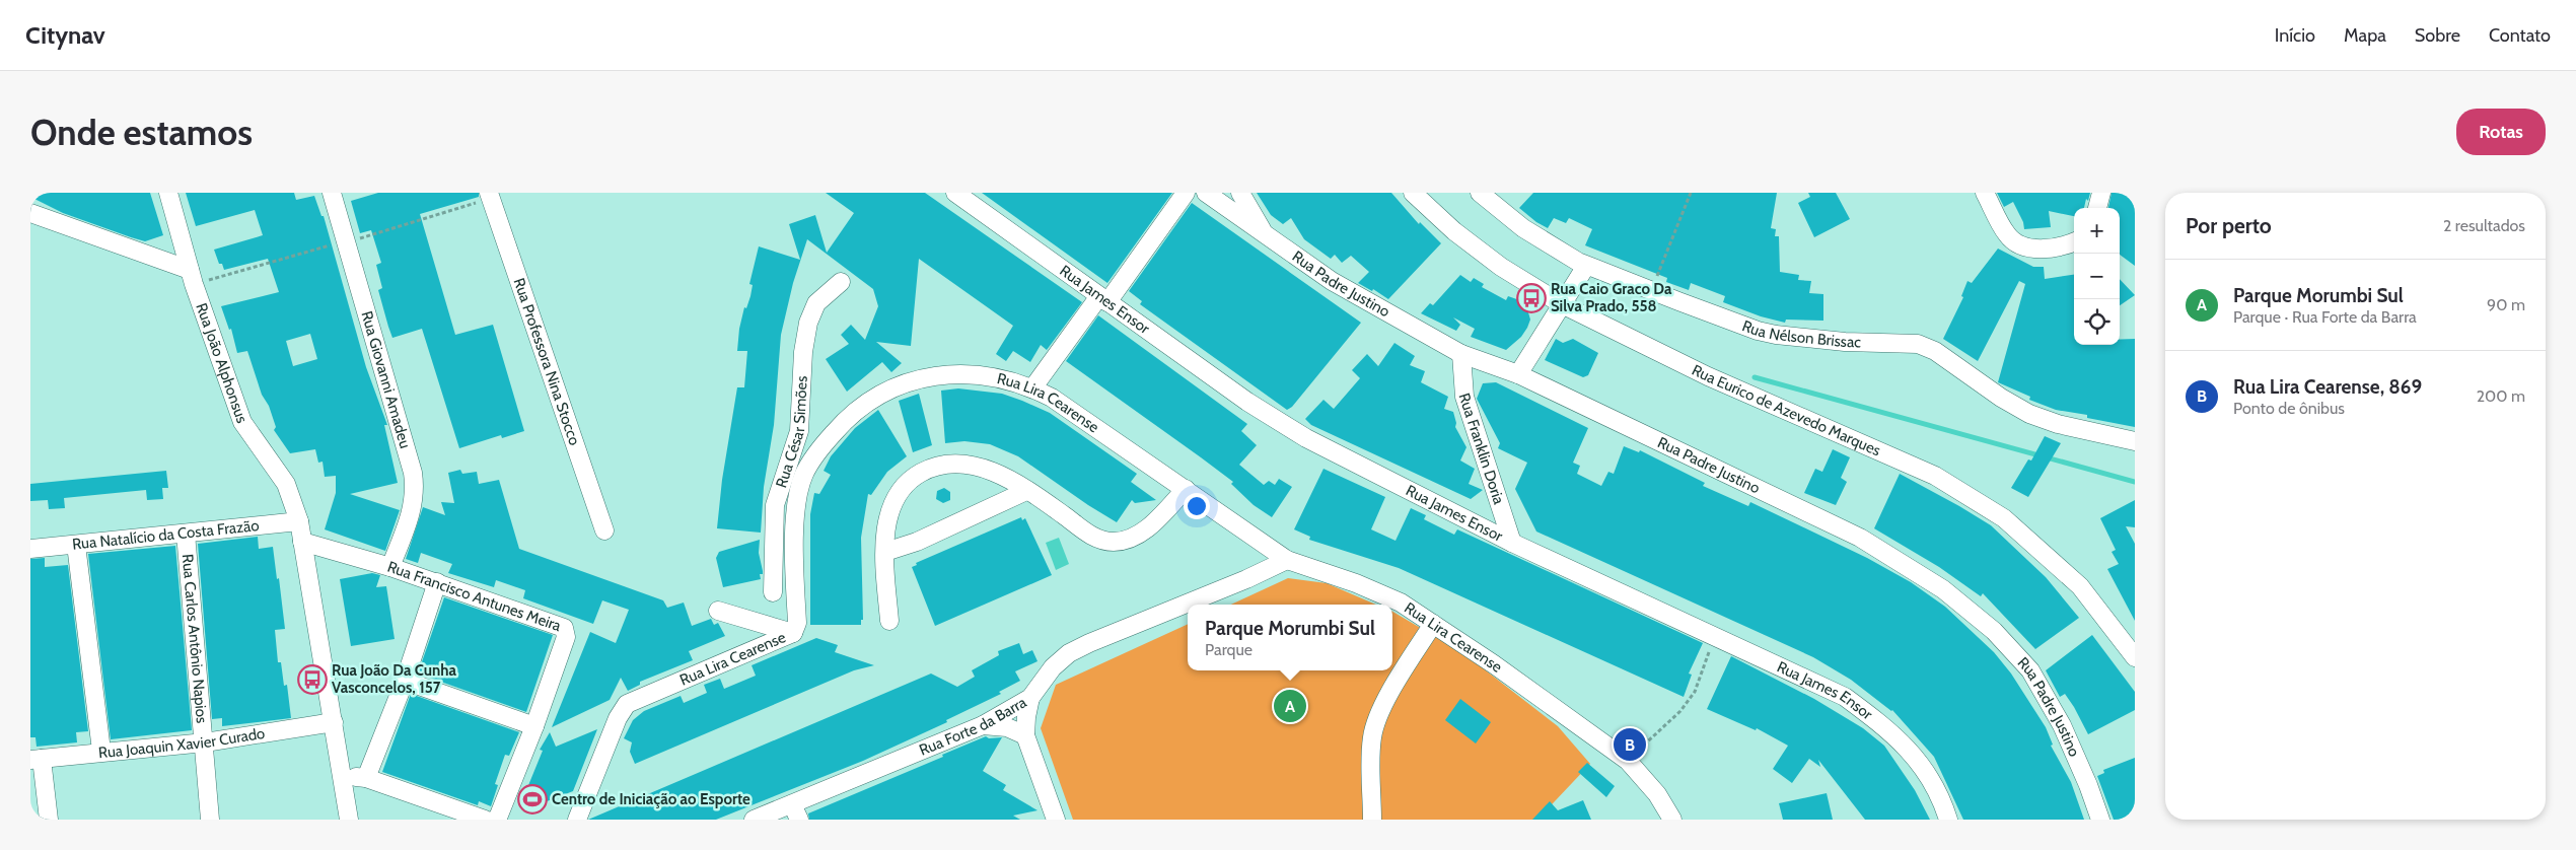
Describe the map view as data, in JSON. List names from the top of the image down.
{
  "streets": {
    "street": [
      "Rua Padre Justino",
      "Rua James Ensor",
      "Rua Nélson Brissac",
      "Rua Professora Nina Stocco",
      "Rua João Alphonsus",
      "Rua Giovanni Amadeu",
      "Rua Lira Cearense",
      "Rua Eurico de Azevedo Marques",
      "Rua César Simões",
      "Rua Franklin Doria",
      "Rua Natalício da Costa Frazão",
      "Rua Francisco Antunes Meira",
      "Rua Carlos Antônio Napios",
      "Rua Forte da Barra",
      "Rua Joaquin Xavier Curado"
    ]
  },
  "crossings": [
    ["Rua Padre Justino", "Rua Franklin Doria"],
    ["Rua James Ensor", "Rua Franklin Doria"],
    ["Rua João Alphonsus", "Rua Natalício da Costa Frazão"],
    ["Rua João Alphonsus", "Rua Francisco Antunes Meira"],
    ["Rua João Alphonsus", "Rua Joaquin Xavier Curado"],
    ["Rua Giovanni Amadeu", "Rua Francisco Antunes Meira"],
    ["Rua Lira Cearense", "Rua Forte da Barra"],
    ["Rua Natalício da Costa Frazão", "Rua Carlos Antônio Napios"],
    ["Rua Carlos Antônio Napios", "Rua Joaquin Xavier Curado"]
  ],
  "places": {
    "bus stop": ["Rua Caio Graco Da Silva Prado, 558", "Rua João Da Cunha Vasconcelos, 157"],
    "sports": ["Centro de Iniciação ao Esporte"]
  },
  "page": {
    "header": "Citynav",
    "nav": [
      "Início",
      "Mapa",
      "Sobre",
      "Contato"
    ],
    "buttons": "Rotas",
    "title": "Onde estamos",
    "heading": ["Por perto", "2 resultados"],
    "map_buttons": ["+", "−"],
    "list": [
      {
        "mark": "A",
        "name": "Parque Morumbi Sul",
        "note": "Parque · Rua Forte da Barra",
        "value": "90 m"
      },
      {
        "mark": "B",
        "name": "Rua Lira Cearense, 869",
        "note": "Ponto de ônibus",
        "value": "200 m"
      }
    ],
    "popup": ["Parque Morumbi Sul", "Parque"],
    "pins": ["A", "B"]
  }
}
